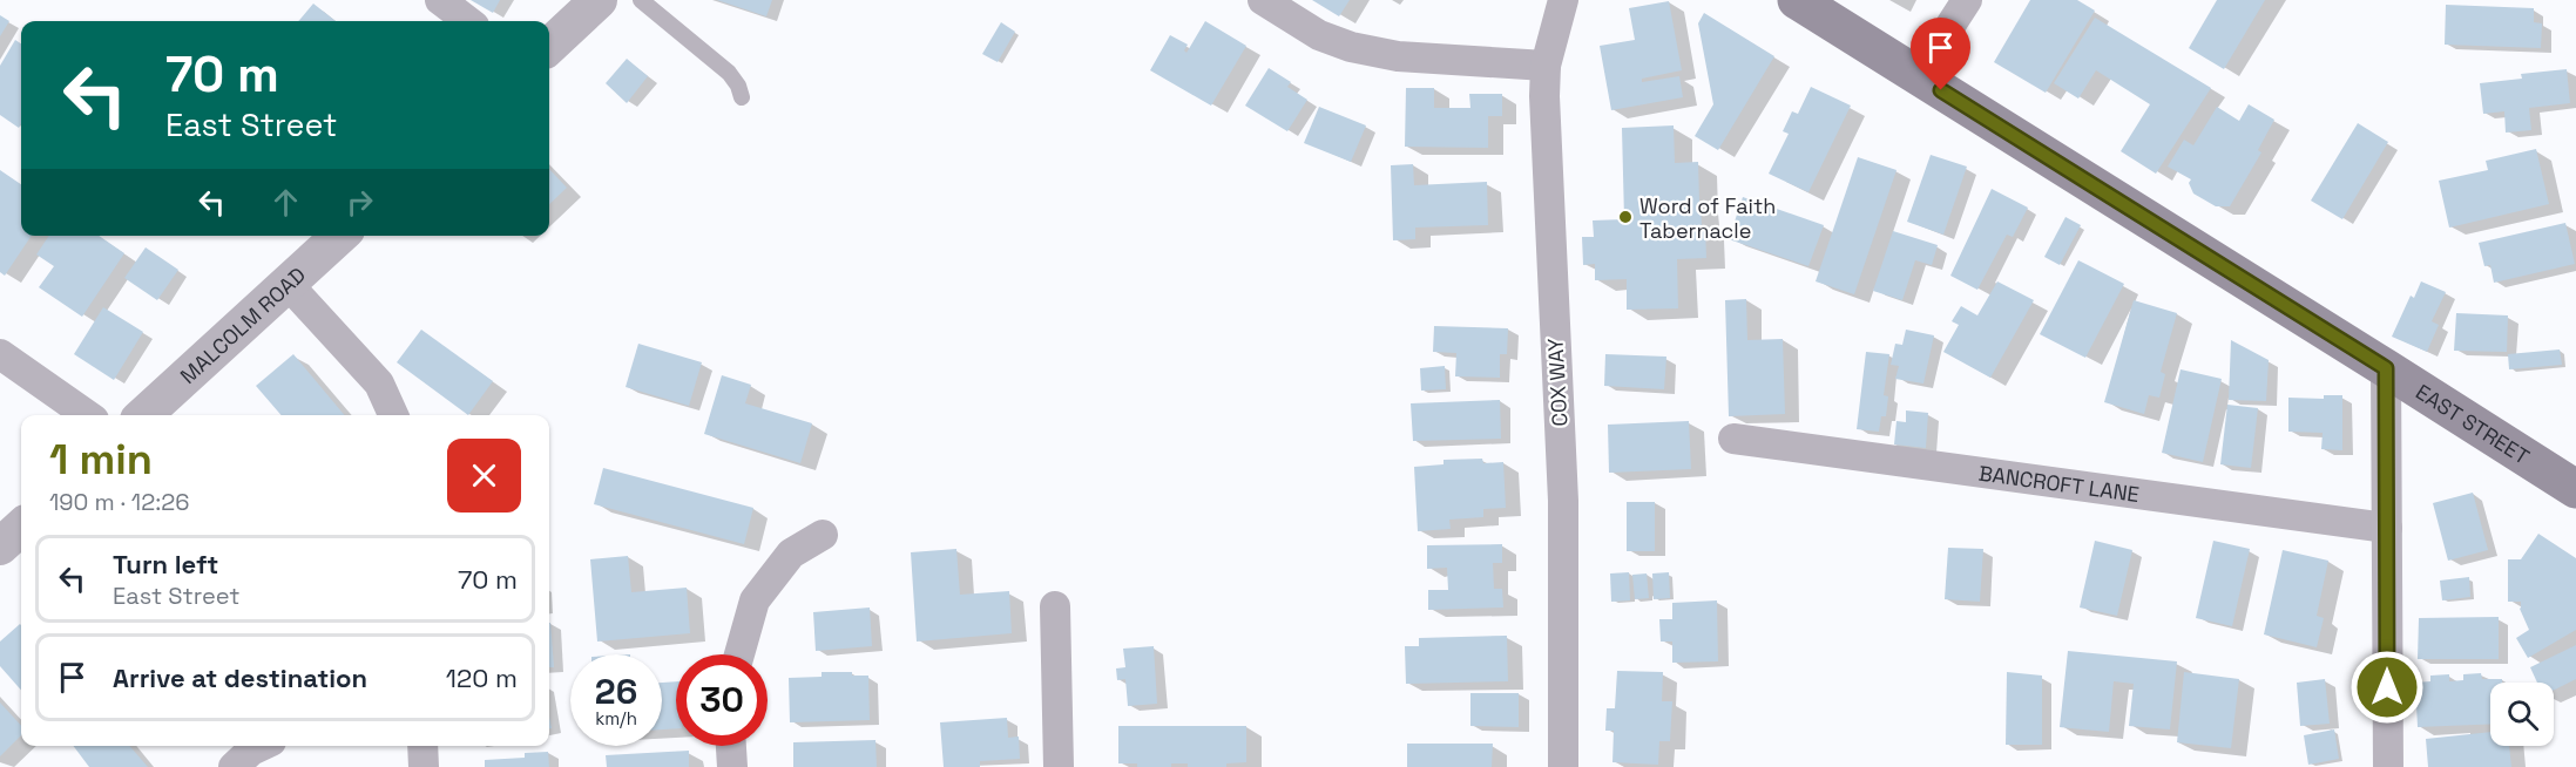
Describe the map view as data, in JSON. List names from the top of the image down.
{
  "streets": {
    "main road": ["EAST STREET"],
    "street": ["MALCOLM ROAD", "COX WAY", "BANCROFT LANE"]
  },
  "places": ["Word of Faith Tabernacle"],
  "page": {
    "turn": ["70 m", "East Street"],
    "heading": ["1 min", "190 m · 12:26"],
    "list": [
      {
        "name": "Turn left",
        "note": "East Street",
        "value": "70 m"
      },
      {
        "name": "Arrive at destination",
        "value": "120 m"
      }
    ],
    "speed": "26 km/h",
    "limit": "30"
  }
}
